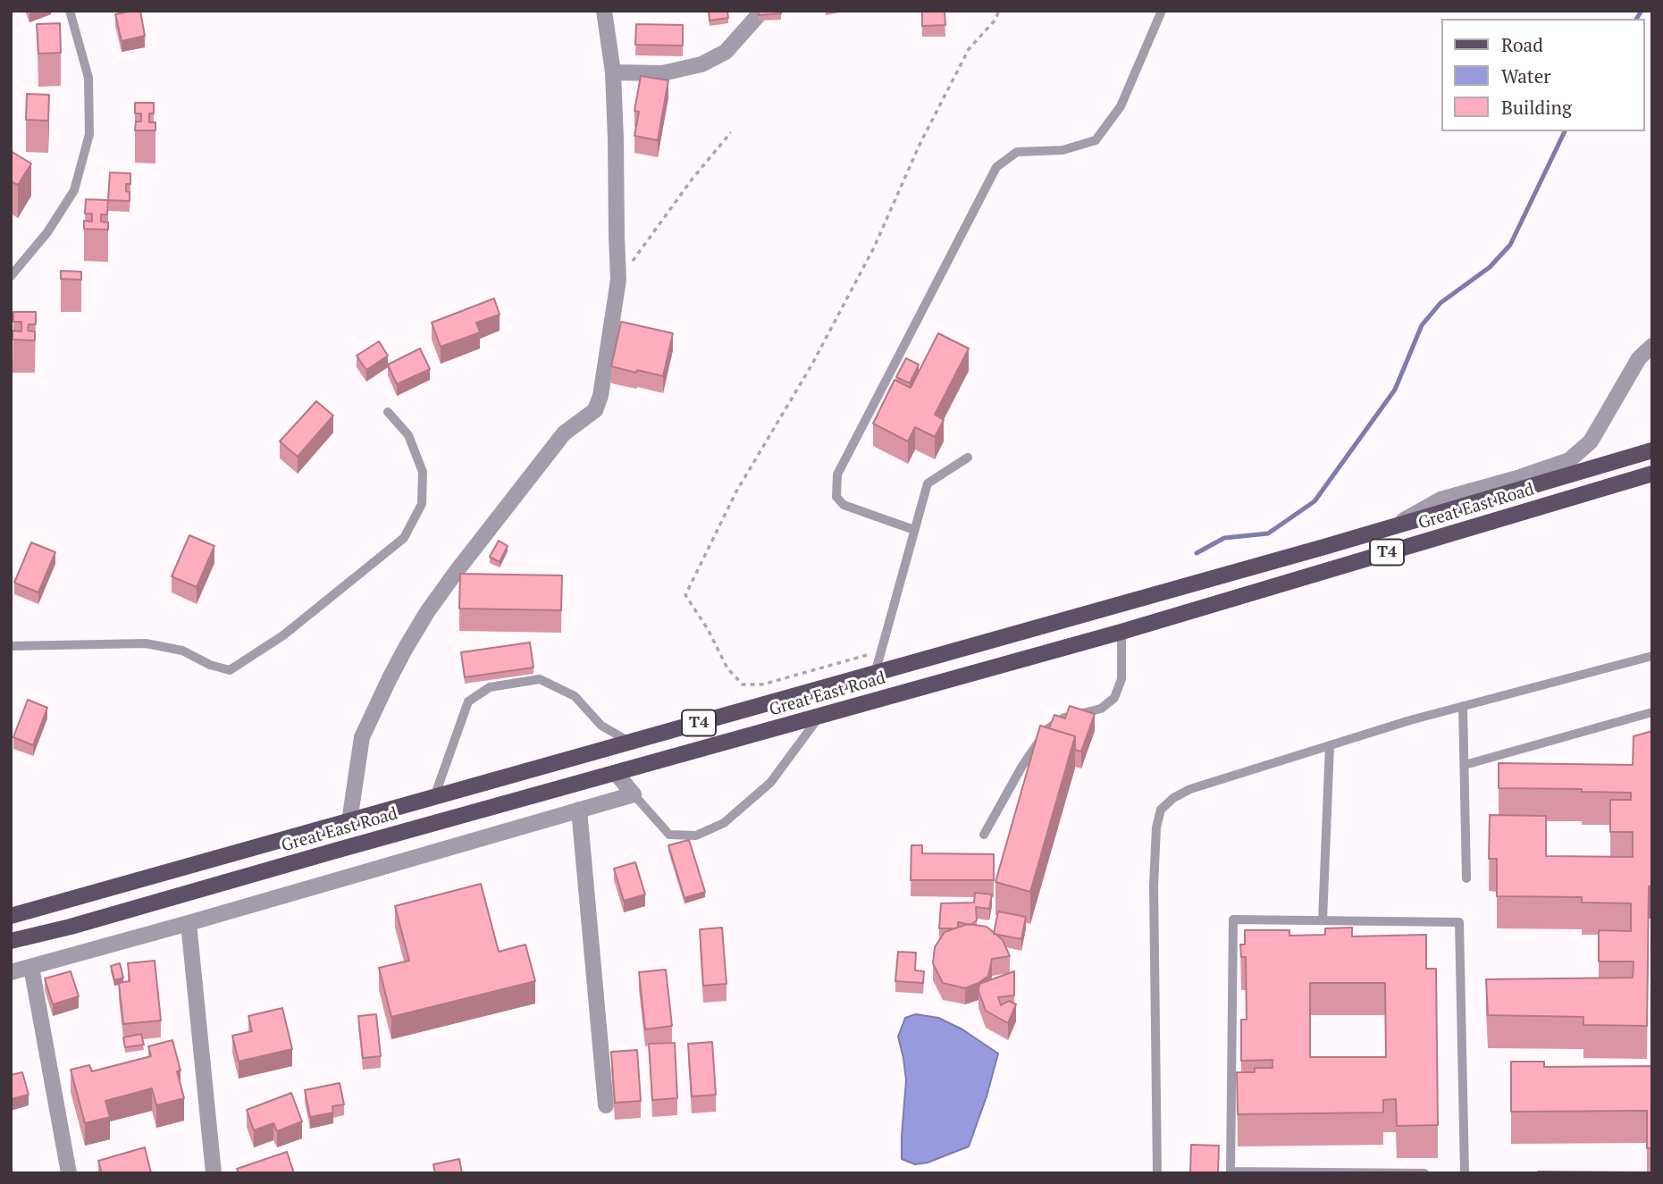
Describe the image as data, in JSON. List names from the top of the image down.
{
  "streets": {
    "main road": ["Great East Road", "T4"]
  },
  "legend": ["Road", "Water", "Building"]
}
